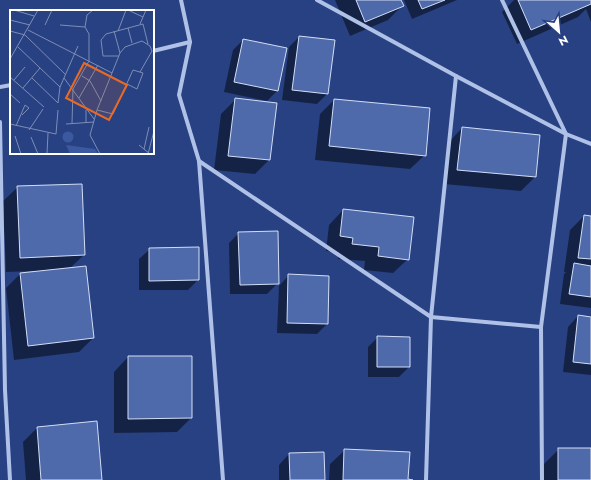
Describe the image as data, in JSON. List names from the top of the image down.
{
  "north": "bottom right"
}
